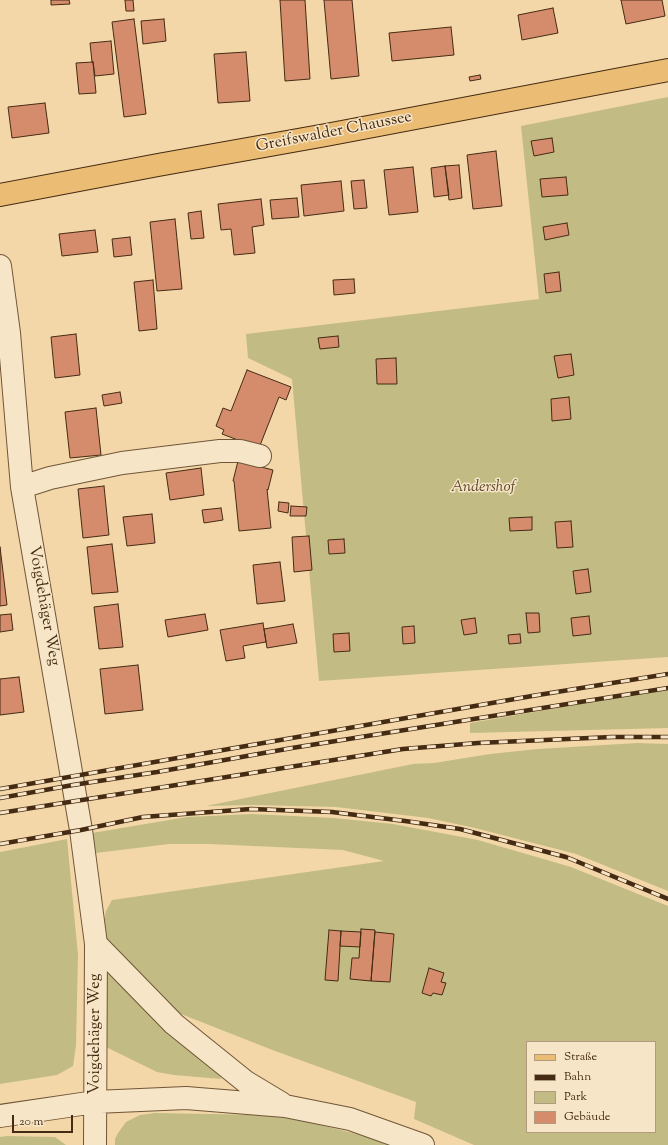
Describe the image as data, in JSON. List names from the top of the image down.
{
  "streets": {
    "main road": ["Greifswalder Chaussee"],
    "street": ["Voigdehäger Weg"]
  },
  "parks": ["Andershof"],
  "legend": [
    "Straße",
    "Bahn",
    "Park",
    "Gebäude"
  ],
  "scale_bar": "20 m"
}
